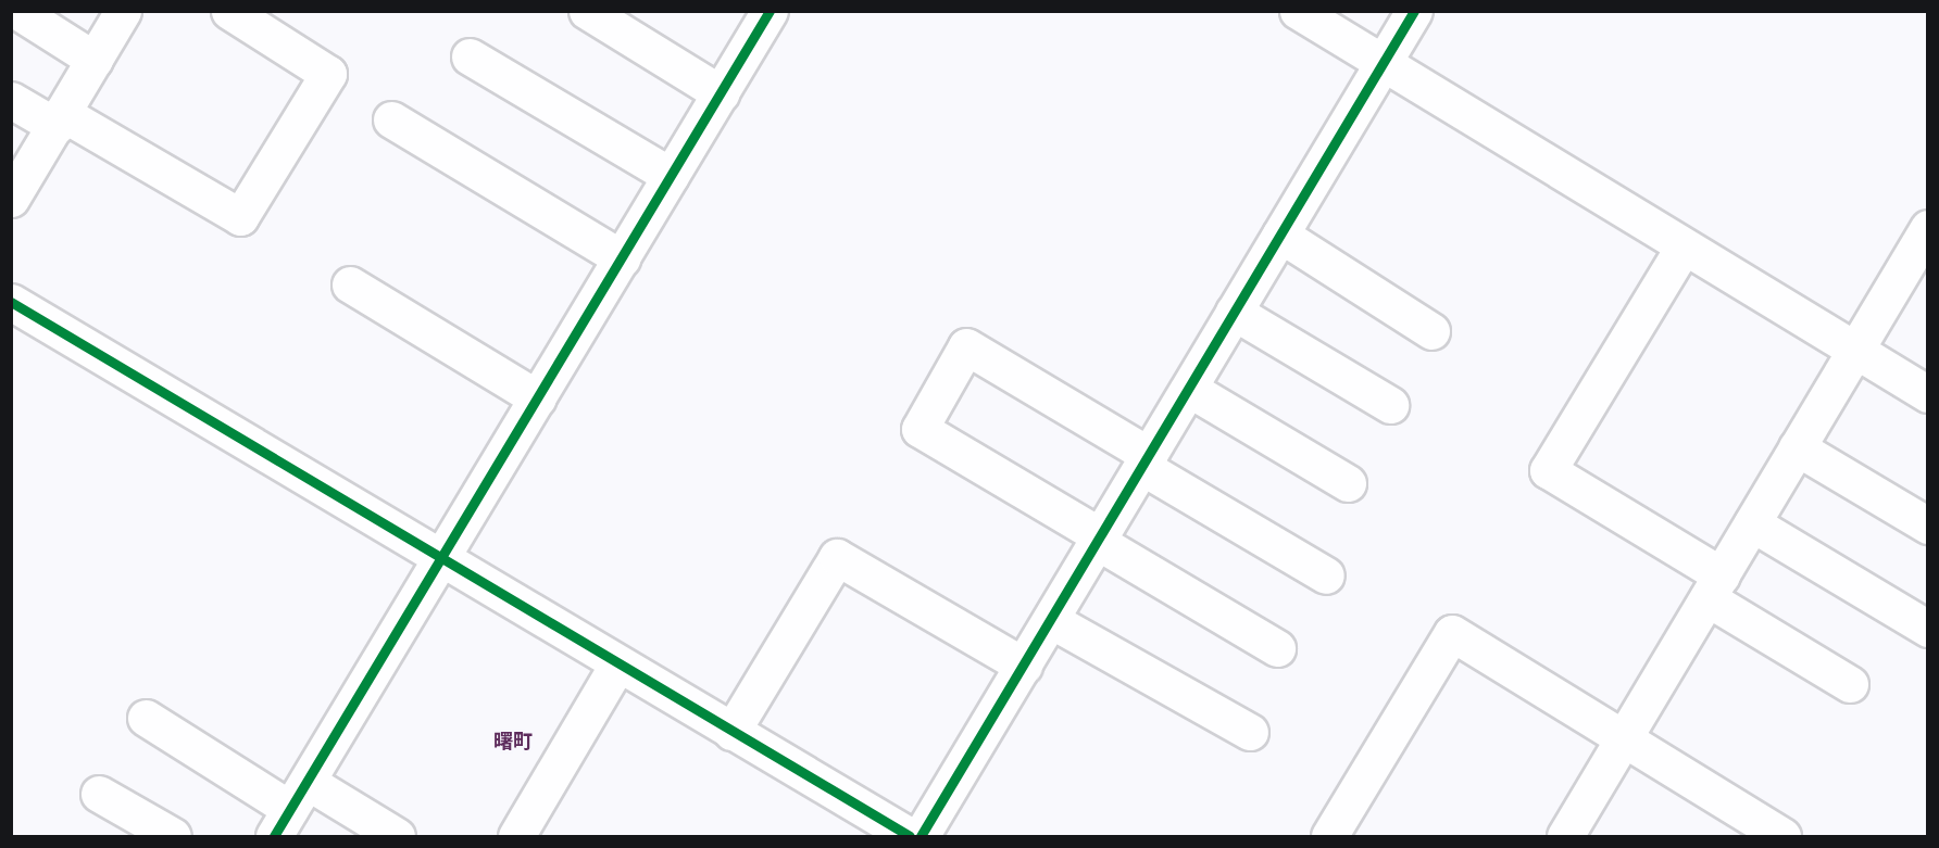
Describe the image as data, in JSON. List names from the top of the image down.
{
  "districts": ["曙町"]
}
